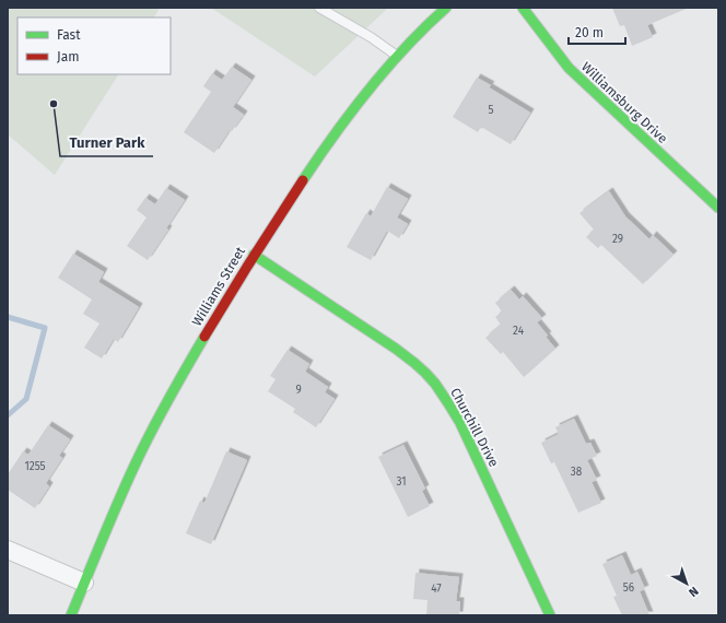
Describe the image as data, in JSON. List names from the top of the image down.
{
  "streets": {
    "street": ["Williamsburg Drive", "Williams Street", "Churchill Drive"]
  },
  "crossings": [
    ["Williams Street", "Churchill Drive"]
  ],
  "places": ["Turner Park"],
  "house_numbers": [
    "5",
    "29",
    "24",
    "9",
    "1255",
    "38",
    "31",
    "56",
    "47"
  ],
  "legend": ["Fast", "Jam"],
  "scale_bar": "20 m",
  "north": "bottom right"
}
